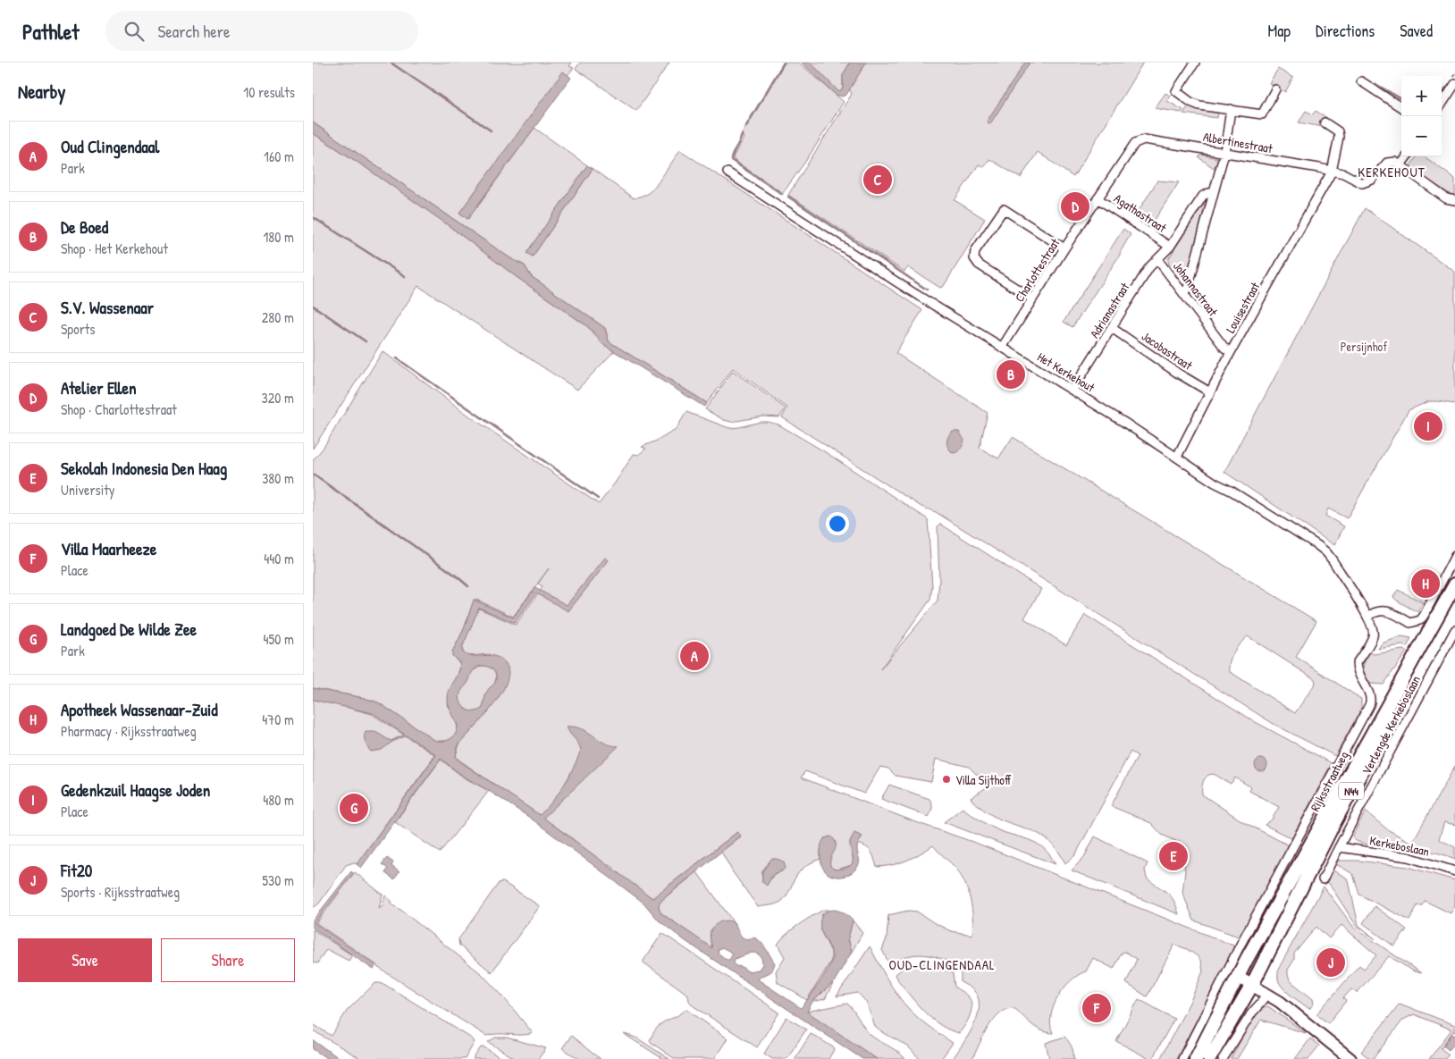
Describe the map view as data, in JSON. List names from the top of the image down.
{
  "streets": {
    "main road": ["Rijksstraatweg", "N44"],
    "street": [
      "Albertinestraat",
      "Agathastraat",
      "Charlottestraat",
      "Johannastraat",
      "Louisestraat",
      "Adrianastraat",
      "Jacobastraat",
      "Het Kerkehout",
      "Verlengde Kerkeboslaan",
      "Kerkeboslaan"
    ]
  },
  "crossings": [
    ["Albertinestraat", "Charlottestraat"],
    ["Albertinestraat", "Louisestraat"],
    ["Agathastraat", "Charlottestraat"],
    ["Agathastraat", "Adrianastraat"],
    ["Charlottestraat", "Het Kerkehout"],
    ["Johannastraat", "Louisestraat"],
    ["Johannastraat", "Adrianastraat"],
    ["Louisestraat", "Jacobastraat"],
    ["Louisestraat", "Het Kerkehout"],
    ["Adrianastraat", "Jacobastraat"],
    ["Adrianastraat", "Het Kerkehout"],
    ["Het Kerkehout", "Rijksstraatweg"],
    ["Verlengde Kerkeboslaan", "Kerkeboslaan"]
  ],
  "districts": ["KERKEHOUT", "OUD-CLINGENDAAL"],
  "parks": ["Persijnhof"],
  "places": ["Villa Sijthoff"],
  "page": {
    "header": "Pathlet",
    "search": "Search here",
    "nav": ["Map", "Directions", "Saved"],
    "heading": ["Nearby", "10 results"],
    "map_buttons": ["+", "−"],
    "list": [
      {
        "mark": "A",
        "name": "Oud Clingendaal",
        "note": "Park",
        "value": "160 m"
      },
      {
        "mark": "B",
        "name": "De Boed",
        "note": "Shop · Het Kerkehout",
        "value": "180 m"
      },
      {
        "mark": "C",
        "name": "S.V. Wassenaar",
        "note": "Sports",
        "value": "280 m"
      },
      {
        "mark": "D",
        "name": "Atelier Ellen",
        "note": "Shop · Charlottestraat",
        "value": "320 m"
      },
      {
        "mark": "E",
        "name": "Sekolah Indonesia Den Haag",
        "note": "University",
        "value": "380 m"
      },
      {
        "mark": "F",
        "name": "Villa Maarheeze",
        "note": "Place",
        "value": "440 m"
      },
      {
        "mark": "G",
        "name": "Landgoed De Wilde Zee",
        "note": "Park",
        "value": "450 m"
      },
      {
        "mark": "H",
        "name": "Apotheek Wassenaar-Zuid",
        "note": "Pharmacy · Rijksstraatweg",
        "value": "470 m"
      },
      {
        "mark": "I",
        "name": "Gedenkzuil Haagse Joden",
        "note": "Place",
        "value": "480 m"
      },
      {
        "mark": "J",
        "name": "Fit20",
        "note": "Sports · Rijksstraatweg",
        "value": "530 m"
      }
    ],
    "pins": [
      "C",
      "D",
      "B",
      "I",
      "H",
      "A",
      "G",
      "E",
      "J",
      "F"
    ],
    "buttons": ["Save", "Share"]
  }
}
